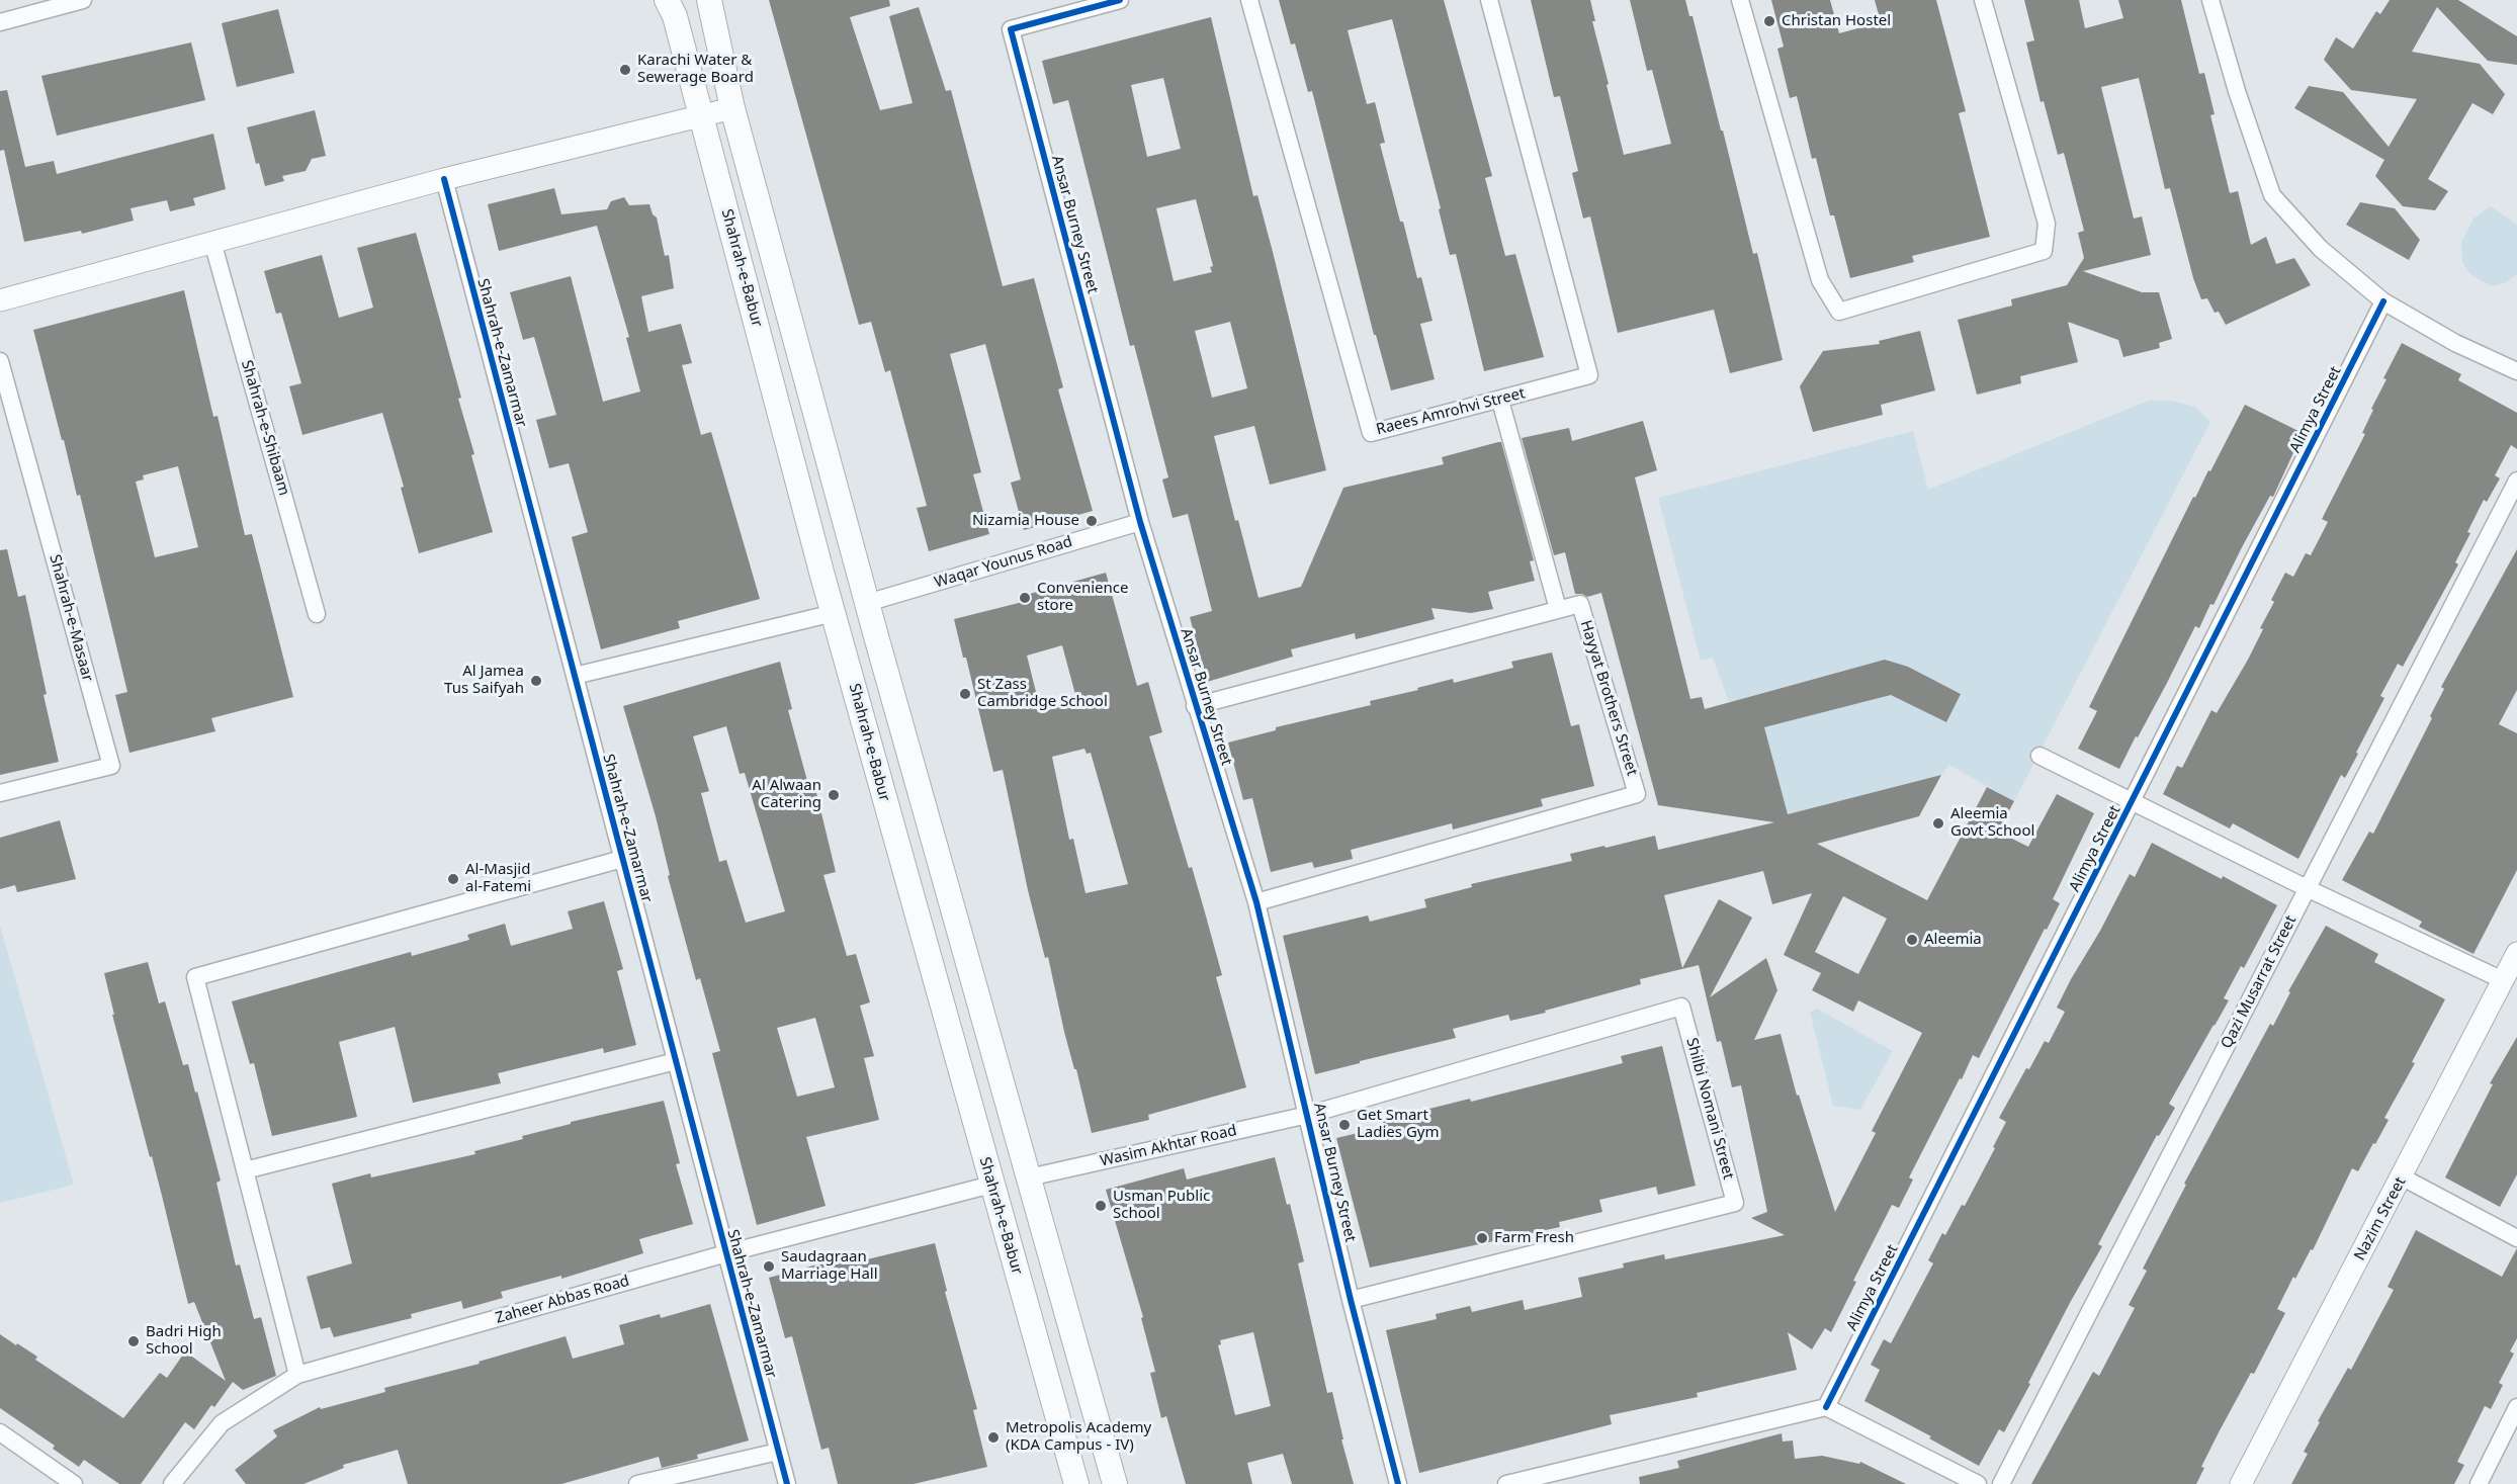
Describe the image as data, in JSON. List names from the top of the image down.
{
  "streets": {
    "main road": ["Shahrah-e-Babur"],
    "street": [
      "Ansar Burney Street",
      "Shahrah-e-Zamarmar",
      "Alimya Street",
      "Raees Amrohvi Street",
      "Shahrah-e-Shibaam",
      "Waqar Younus Road",
      "Shahrah-e-Masaar",
      "Hayyat Brothers Street",
      "Qazi Musarrat Street",
      "Shilbi Nomani Street",
      "Wasim Akhtar Road",
      "Nazim Street",
      "Zaheer Abbas Road"
    ]
  },
  "crossings": [
    ["Ansar Burney Street", "Waqar Younus Road"],
    ["Ansar Burney Street", "Hayyat Brothers Street"],
    ["Ansar Burney Street", "Shilbi Nomani Street"],
    ["Ansar Burney Street", "Wasim Akhtar Road"],
    ["Shahrah-e-Babur", "Zaheer Abbas Road"],
    ["Shahrah-e-Zamarmar", "Zaheer Abbas Road"],
    ["Shilbi Nomani Street", "Wasim Akhtar Road"]
  ],
  "places": [
    "Christan Hostel",
    "Karachi Water & Sewerage Board",
    "Nizamia House",
    "Convenience store",
    "Al Jamea Tus Saifyah",
    "St Zass Cambridge School",
    "Al Alwaan Catering",
    "Aleemia Govt School",
    "Al-Masjid al-Fatemi",
    "Aleemia",
    "Get Smart Ladies Gym",
    "Usman Public School",
    "Farm Fresh",
    "Saudagraan Marriage Hall",
    "Badri High School",
    "Metropolis Academy (KDA Campus - IV)"
  ]
}
